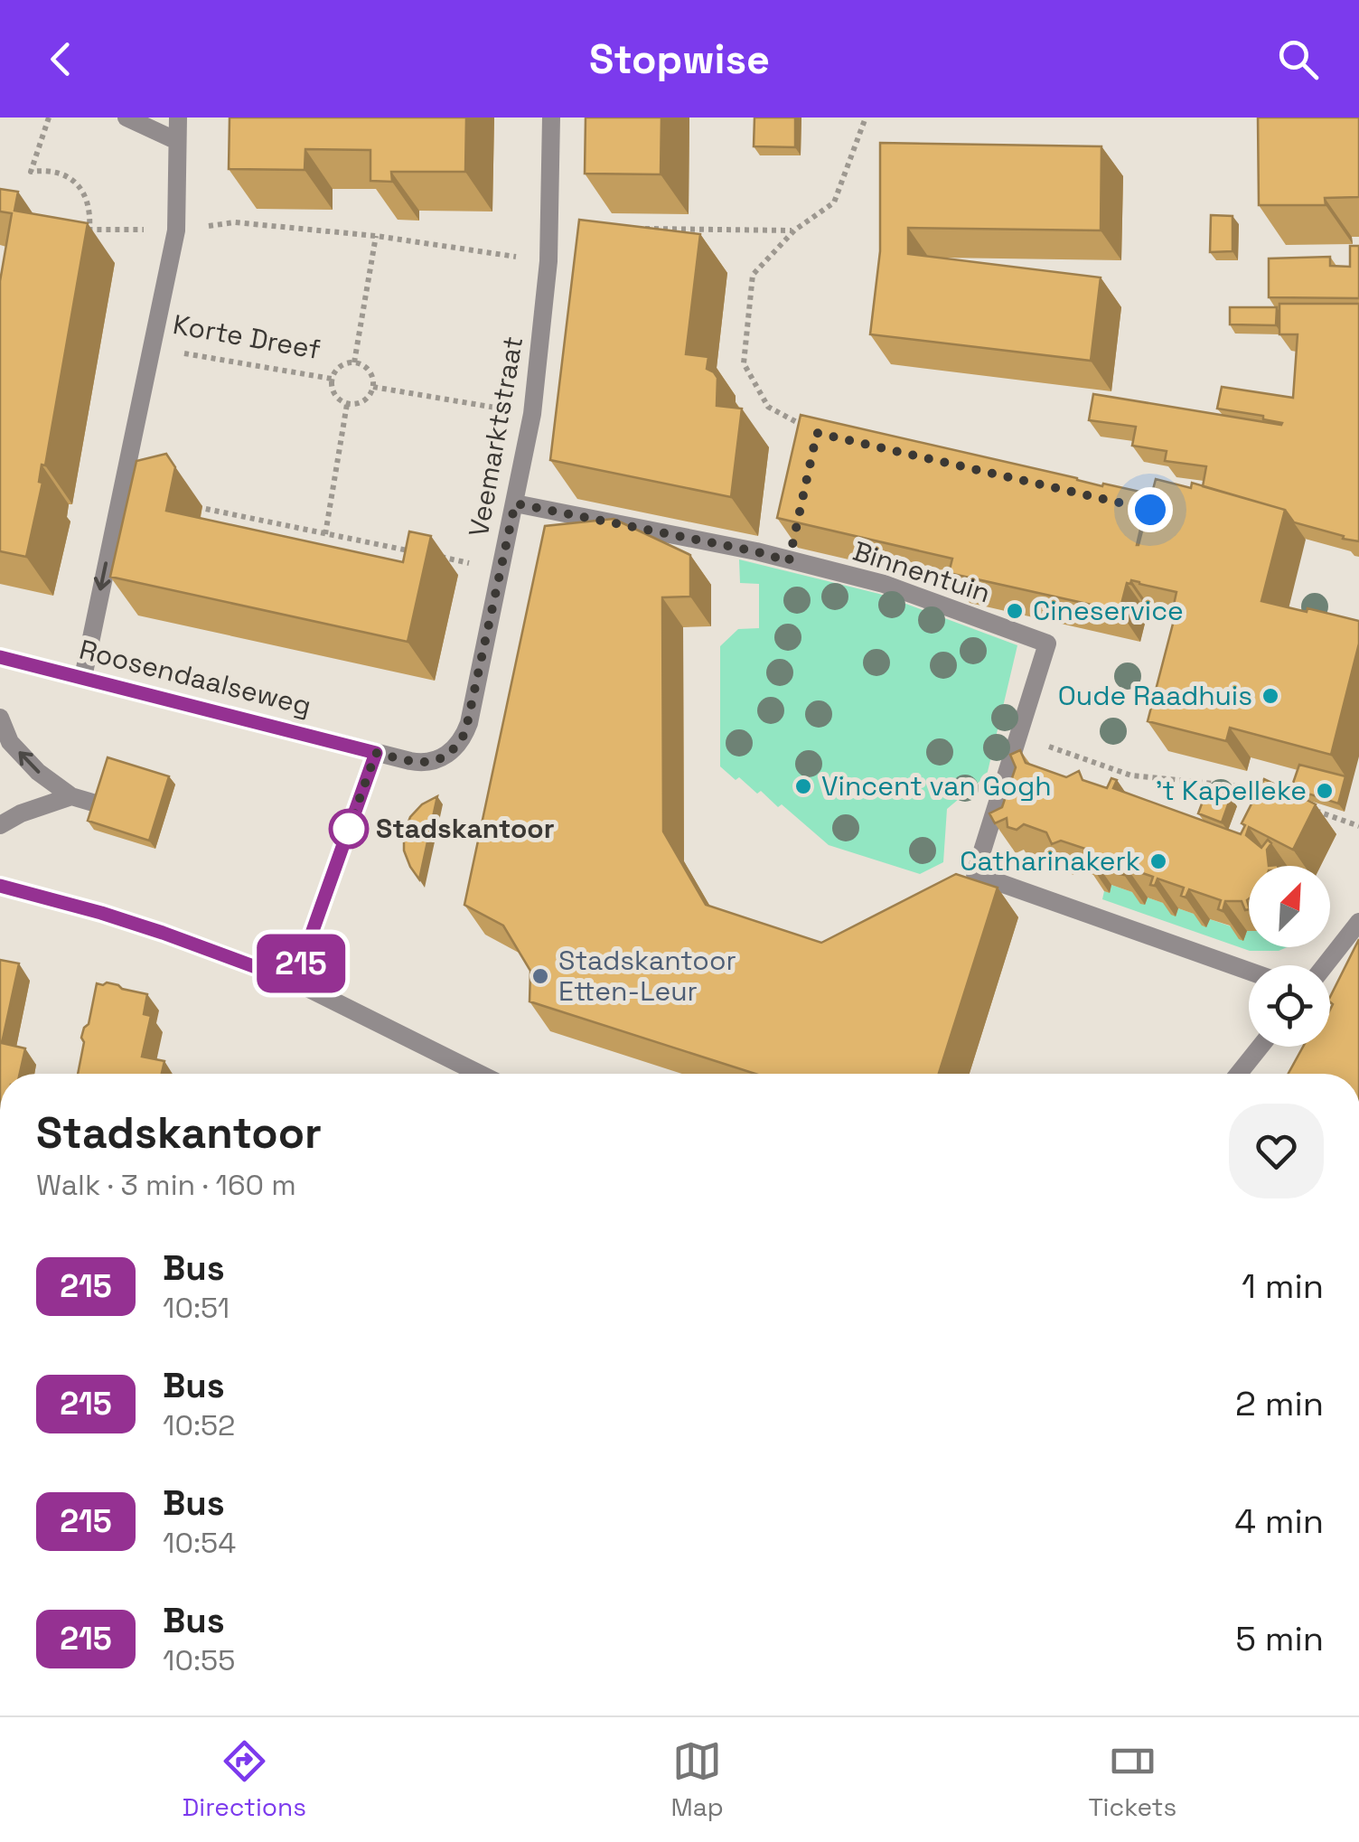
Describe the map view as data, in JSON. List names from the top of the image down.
{
  "streets": {
    "street": [
      "Korte Dreef",
      "Veemarktstraat",
      "Binnentuin",
      "Roosendaalseweg"
    ]
  },
  "crossings": [
    ["Korte Dreef", "Roosendaalseweg"],
    ["Veemarktstraat", "Binnentuin"],
    ["Veemarktstraat", "Roosendaalseweg"]
  ],
  "places": [
    "Cineservice",
    "Oude Raadhuis",
    "Vincent van Gogh",
    "'t Kapelleke",
    "Stadskantoor",
    "Catharinakerk",
    "Stadskantoor Etten-Leur"
  ],
  "lines": ["bus line 215"],
  "north": "top right",
  "page": {
    "header": "Stopwise",
    "on_map": "215",
    "heading": ["Stadskantoor", "Walk · 3 min · 160 m"],
    "list": [
      {
        "mark": "215",
        "name": "Bus",
        "note": "10:51",
        "value": "1 min"
      },
      {
        "mark": "215",
        "name": "Bus",
        "note": "10:52",
        "value": "2 min"
      },
      {
        "mark": "215",
        "name": "Bus",
        "note": "10:54",
        "value": "4 min"
      },
      {
        "mark": "215",
        "name": "Bus",
        "note": "10:55",
        "value": "5 min"
      }
    ],
    "tabs": ["Directions", "Map", "Tickets"]
  }
}
